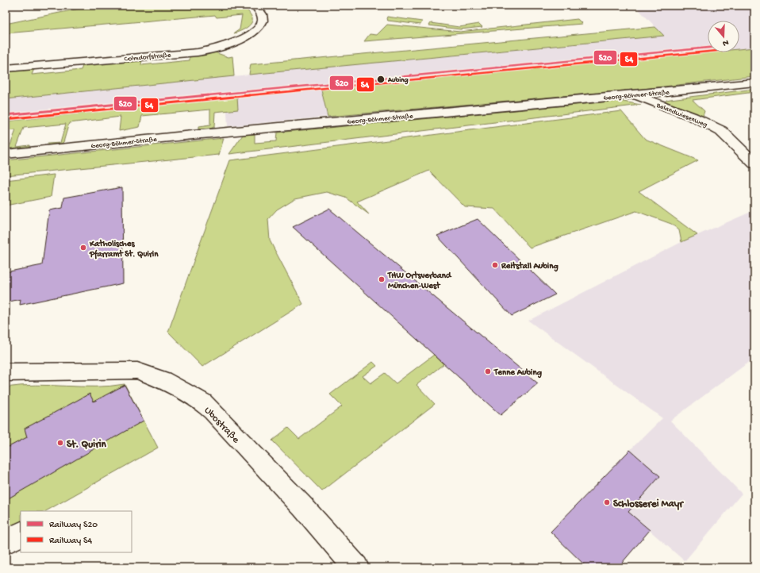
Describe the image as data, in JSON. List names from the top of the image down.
{
  "streets": {
    "street": [
      "Colmdorfstraße",
      "Georg-Böhmer-Straße",
      "Belandwiesenweg",
      "Ubostraße"
    ]
  },
  "crossings": [
    ["Georg-Böhmer-Straße", "Belandwiesenweg"]
  ],
  "places": [
    "Aubing",
    "Katholisches Pfarramt St. Quirin",
    "Reitstall Aubing",
    "THW Ortsverband München-West",
    "Tenne Aubing",
    "St. Quirin",
    "Schlosserei Mayr"
  ],
  "lines": ["rail line S20", "rail line S4"],
  "legend": ["Railway S20", "Railway S4"],
  "north": "bottom"
}
